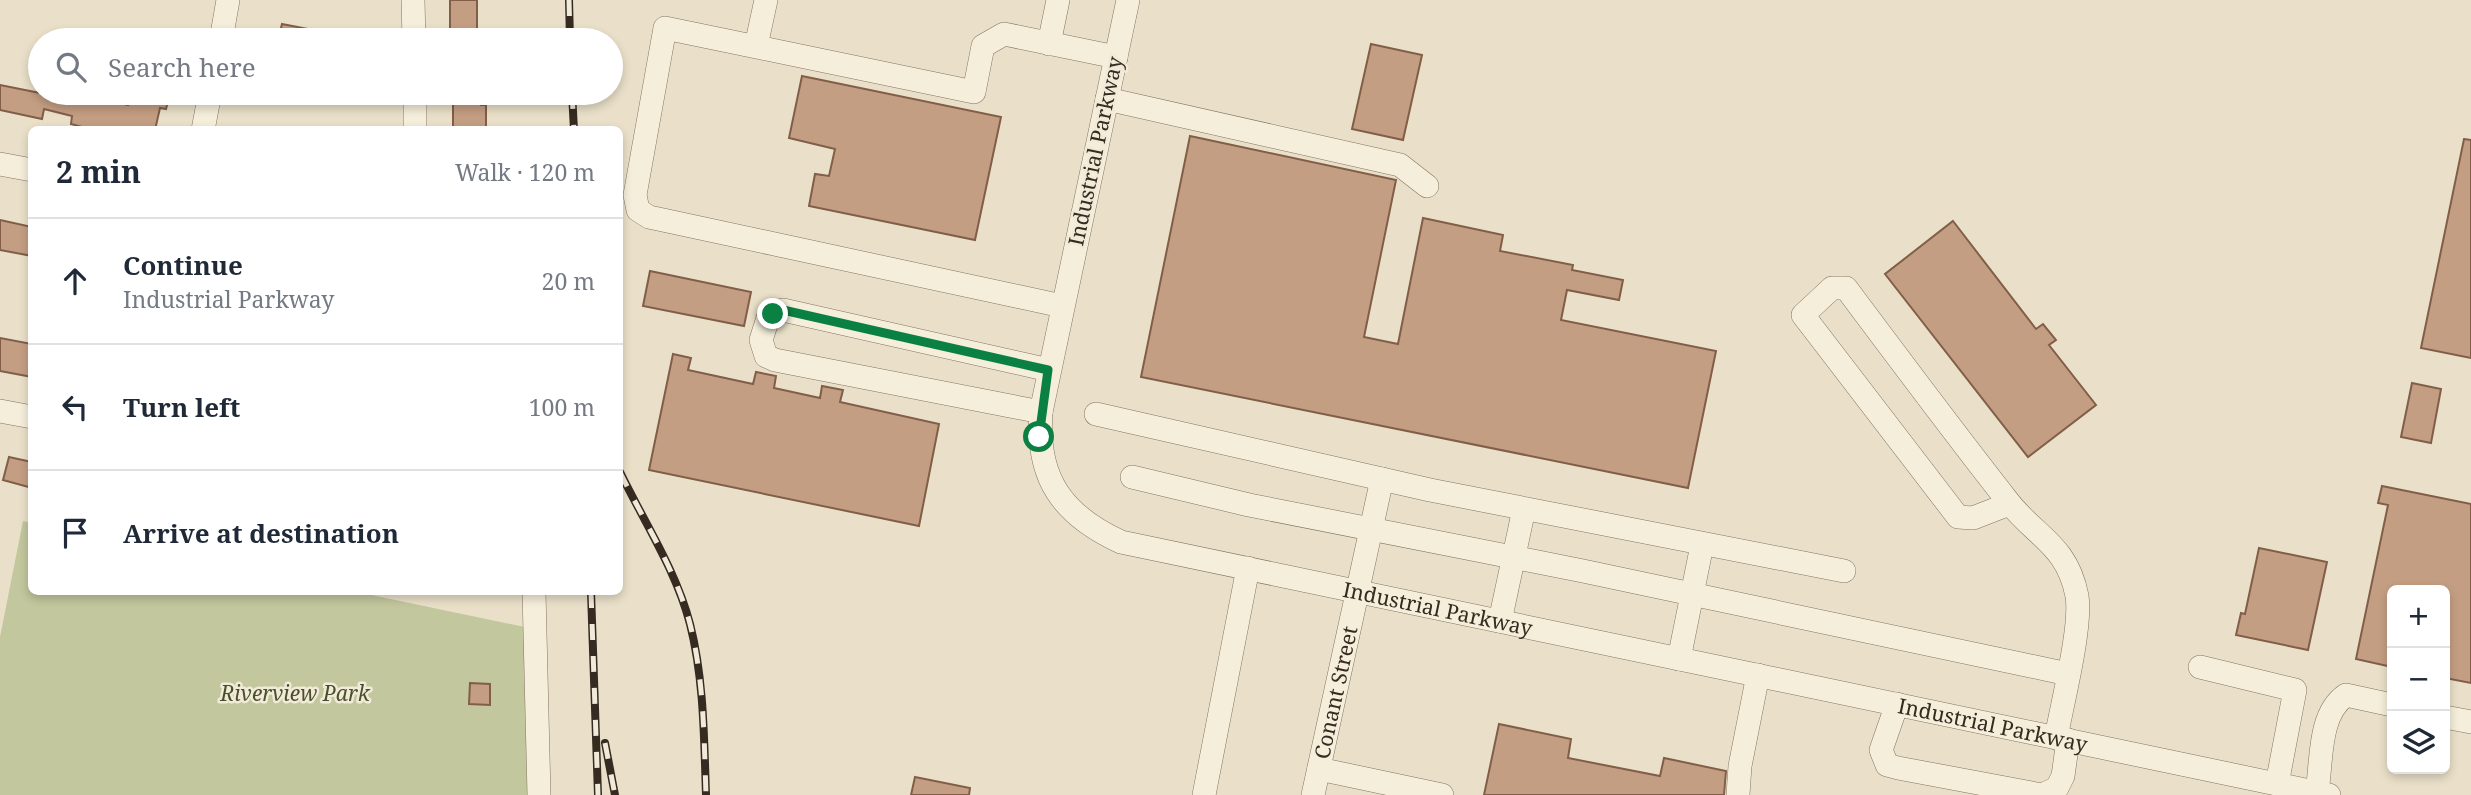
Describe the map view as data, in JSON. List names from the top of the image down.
{
  "streets": {
    "street": ["Industrial Parkway", "Conant Street"]
  },
  "crossings": [
    ["Industrial Parkway", "Conant Street"]
  ],
  "parks": ["Riverview Park"],
  "page": {
    "search": "Search here",
    "heading": ["2 min", "Walk · 120 m"],
    "list": [
      ["Continue", "Industrial Parkway", "20 m"],
      ["Turn left", "100 m"],
      "Arrive at destination"
    ],
    "map_buttons": ["+", "−"]
  }
}
